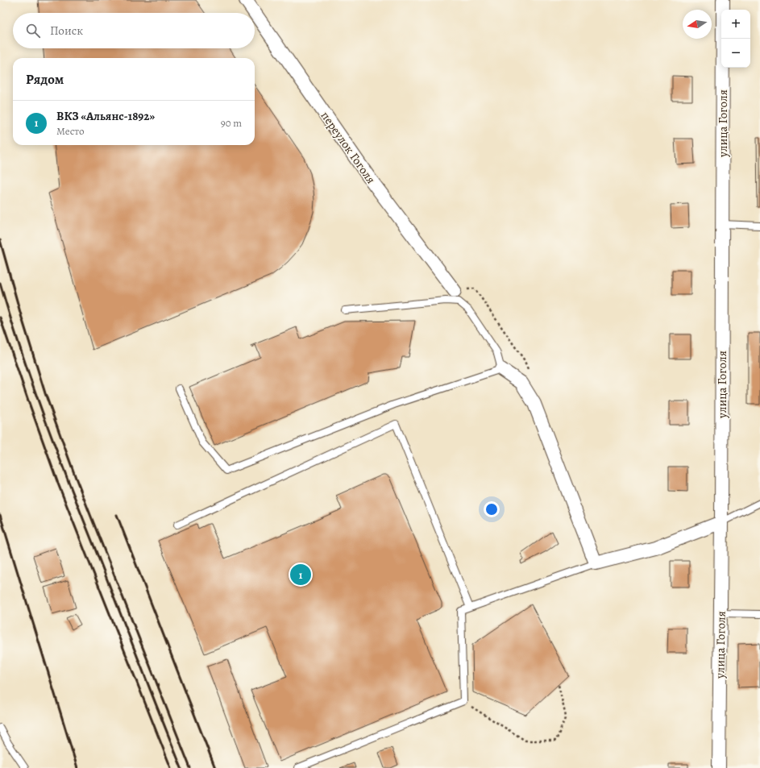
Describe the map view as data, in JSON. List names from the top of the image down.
{
  "streets": {
    "street": ["улица Гоголя", "переулок Гоголя"]
  },
  "north": "left",
  "page": {
    "map_buttons": ["+", "−"],
    "search": "Поиск",
    "heading": "Рядом",
    "list": [
      {
        "mark": "1",
        "name": "ВКЗ «Альянс-1892»",
        "note": "Место",
        "value": "90 m"
      }
    ],
    "pins": "1"
  }
}
